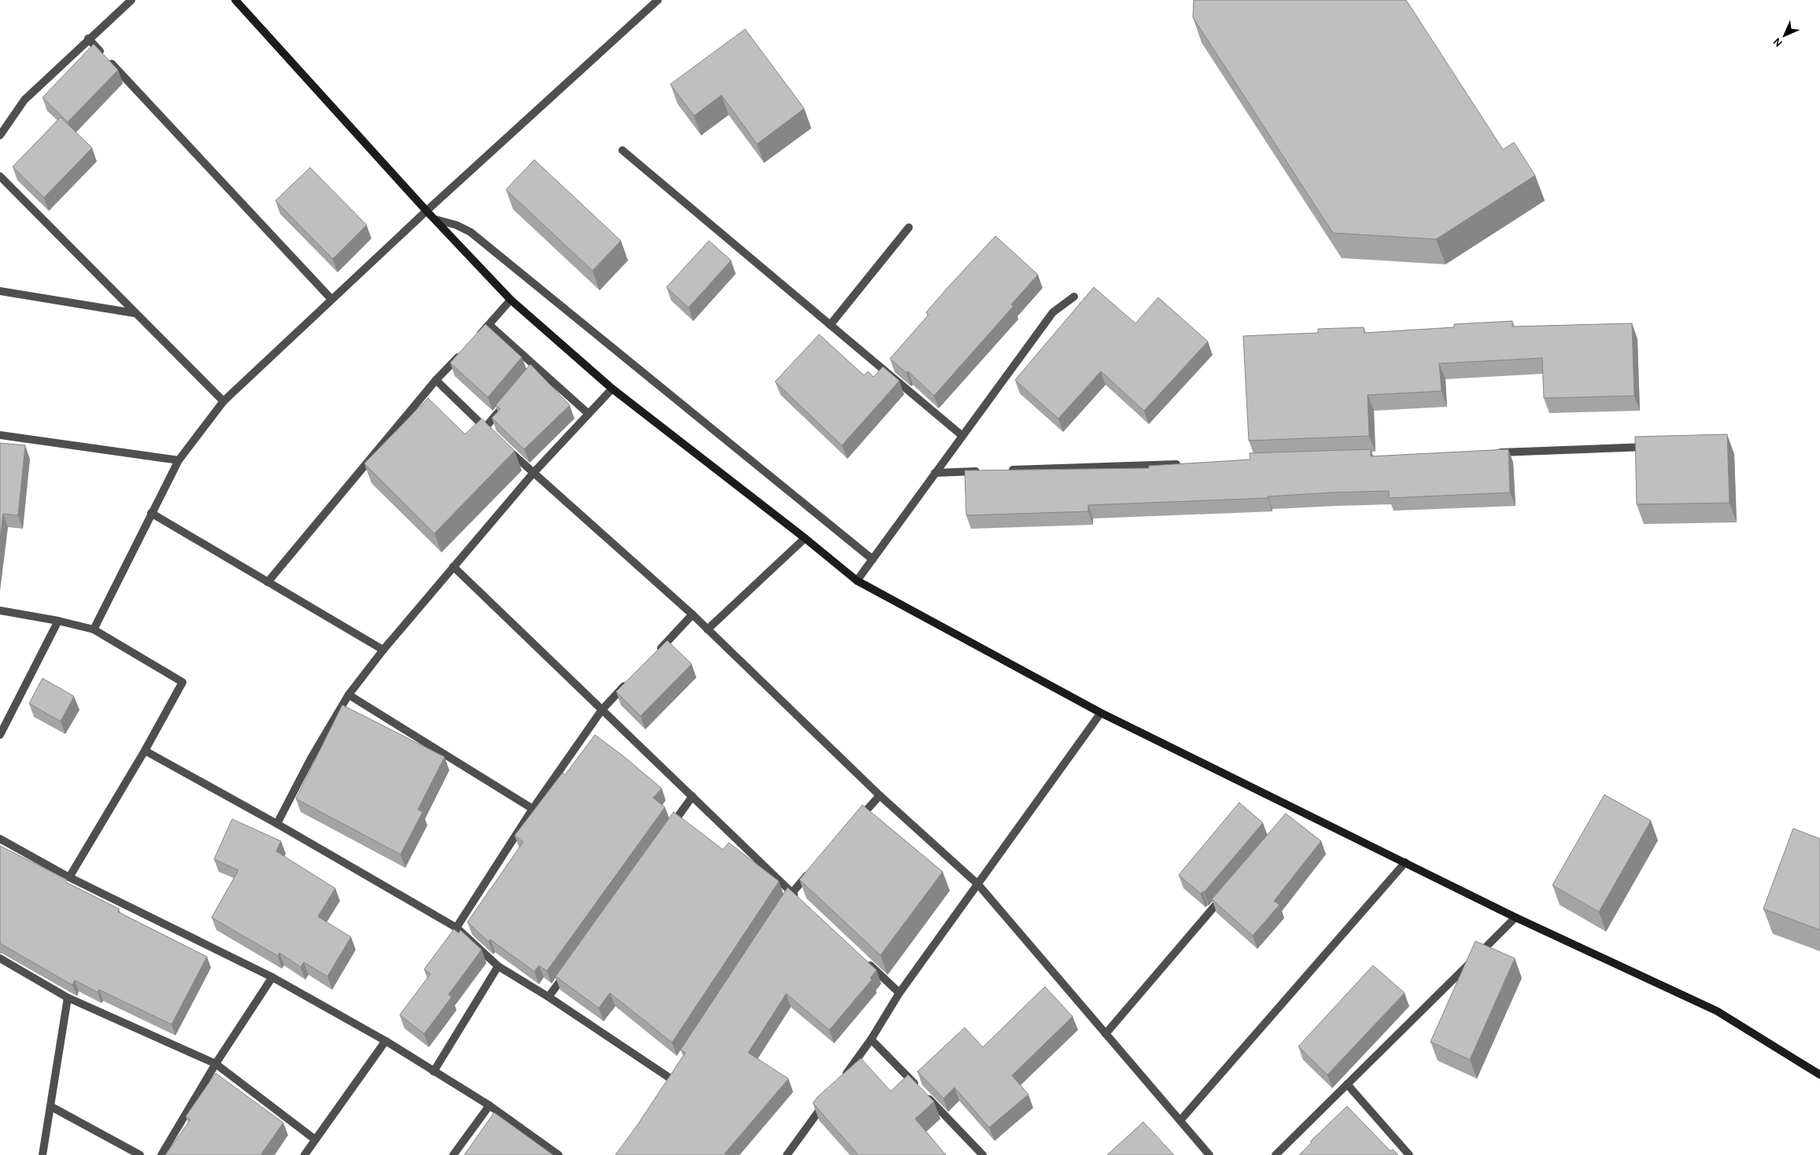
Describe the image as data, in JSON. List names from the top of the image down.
{
  "north": "bottom left"
}
